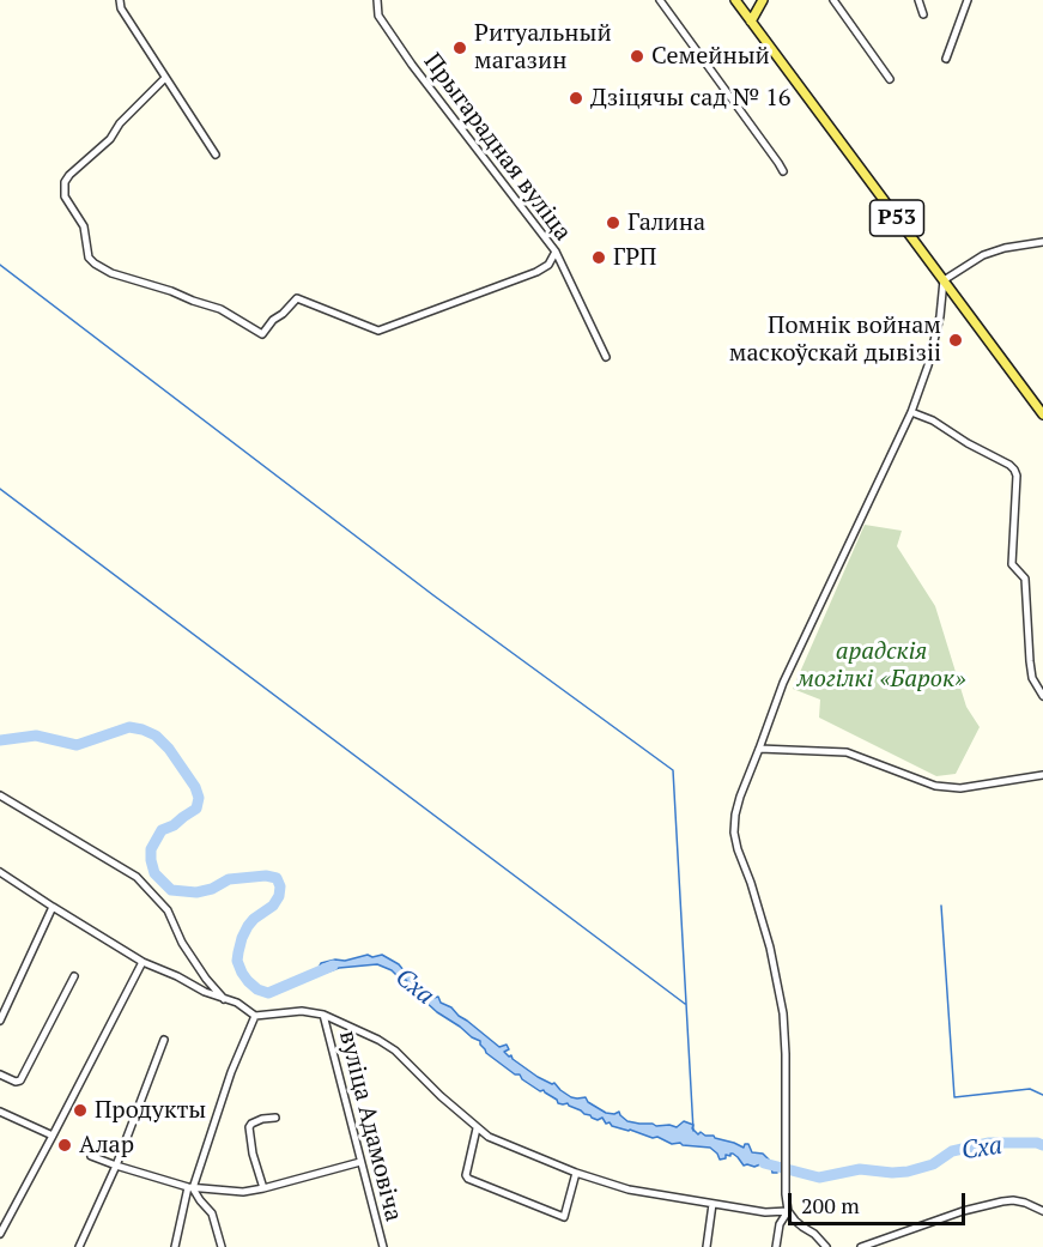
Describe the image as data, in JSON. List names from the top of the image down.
{
  "streets": {
    "main road": ["Р53"],
    "street": ["Прыгарадная вуліца", "вуліца Адамовіча"]
  },
  "water": ["Сха"],
  "parks": ["арадскія могілкі «Барок»"],
  "places": [
    "Ритуальный магазин",
    "Семейный",
    "Дзіцячы сад № 16",
    "Галина",
    "ГРП",
    "Помнік войнам маскоўскай дывізіі",
    "Продукты",
    "Алар"
  ],
  "scale_bar": "200 m"
}
